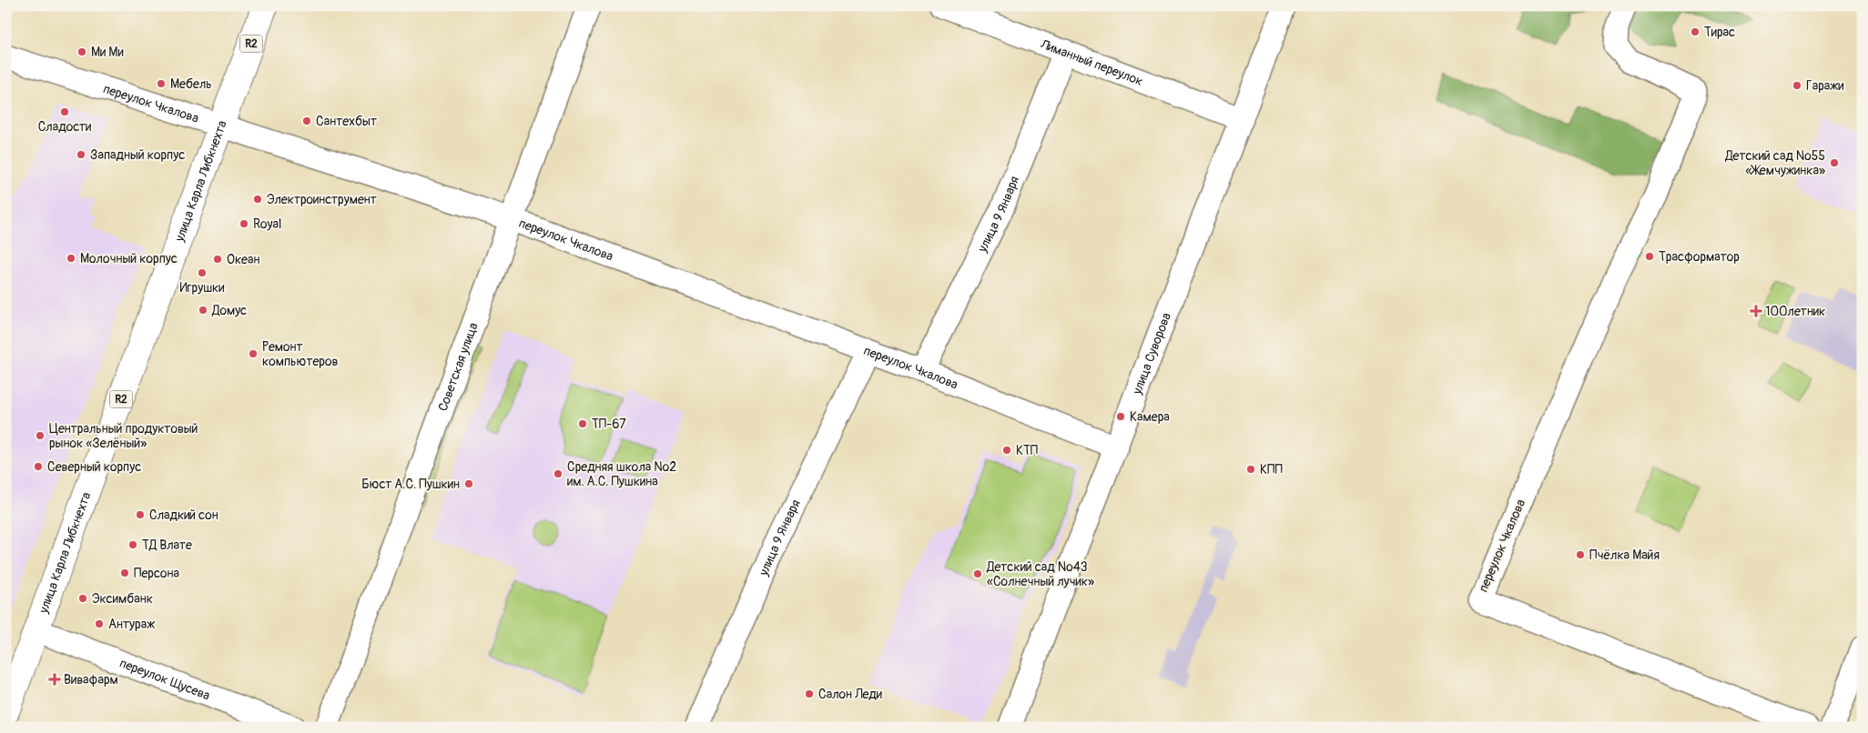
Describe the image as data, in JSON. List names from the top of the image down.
{
  "streets": {
    "main road": ["R2", "улица Карла Либкнехта"],
    "street": [
      "Лиманный переулок",
      "переулок Чкалова",
      "улица 9 Января",
      "улица Суворова",
      "Советская улица",
      "переулок Щусева"
    ]
  },
  "crossings": [
    ["Лиманный переулок", "улица 9 Января"],
    ["Лиманный переулок", "улица Суворова"],
    ["переулок Чкалова", "улица Карла Либкнехта"],
    ["переулок Чкалова", "улица 9 Января"],
    ["переулок Чкалова", "улица Суворова"],
    ["переулок Чкалова", "Советская улица"],
    ["улица Карла Либкнехта", "переулок Щусева"]
  ],
  "places": {
    "other": [
      "Тирас",
      "Ми Ми",
      "Мебель",
      "Гаражи",
      "Сладости",
      "Сантехбыт",
      "Западный корпус",
      "Детский сад №55 «Жемчужинка»",
      "Электроинструмент",
      "Royal",
      "Трасформатор",
      "Молочный корпус",
      "Океан",
      "Игрушки",
      "Домус",
      "Ремонт компьютеров",
      "Камера",
      "ТП-67",
      "Центральный продуктовый рынок «Зелёный»",
      "КТП",
      "Северный корпус",
      "КПП",
      "Средняя школа №2 им. А.С. Пушкина",
      "Бюст А.С. Пушкин",
      "Сладкий сон",
      "ТД Влате",
      "Пчёлка Майя",
      "Персона",
      "Детский сад №43 «Солнечный лучик»",
      "Эксимбанк",
      "Антураж",
      "Салон Леди"
    ],
    "health": ["100летник", "Вивафарм"]
  }
}
